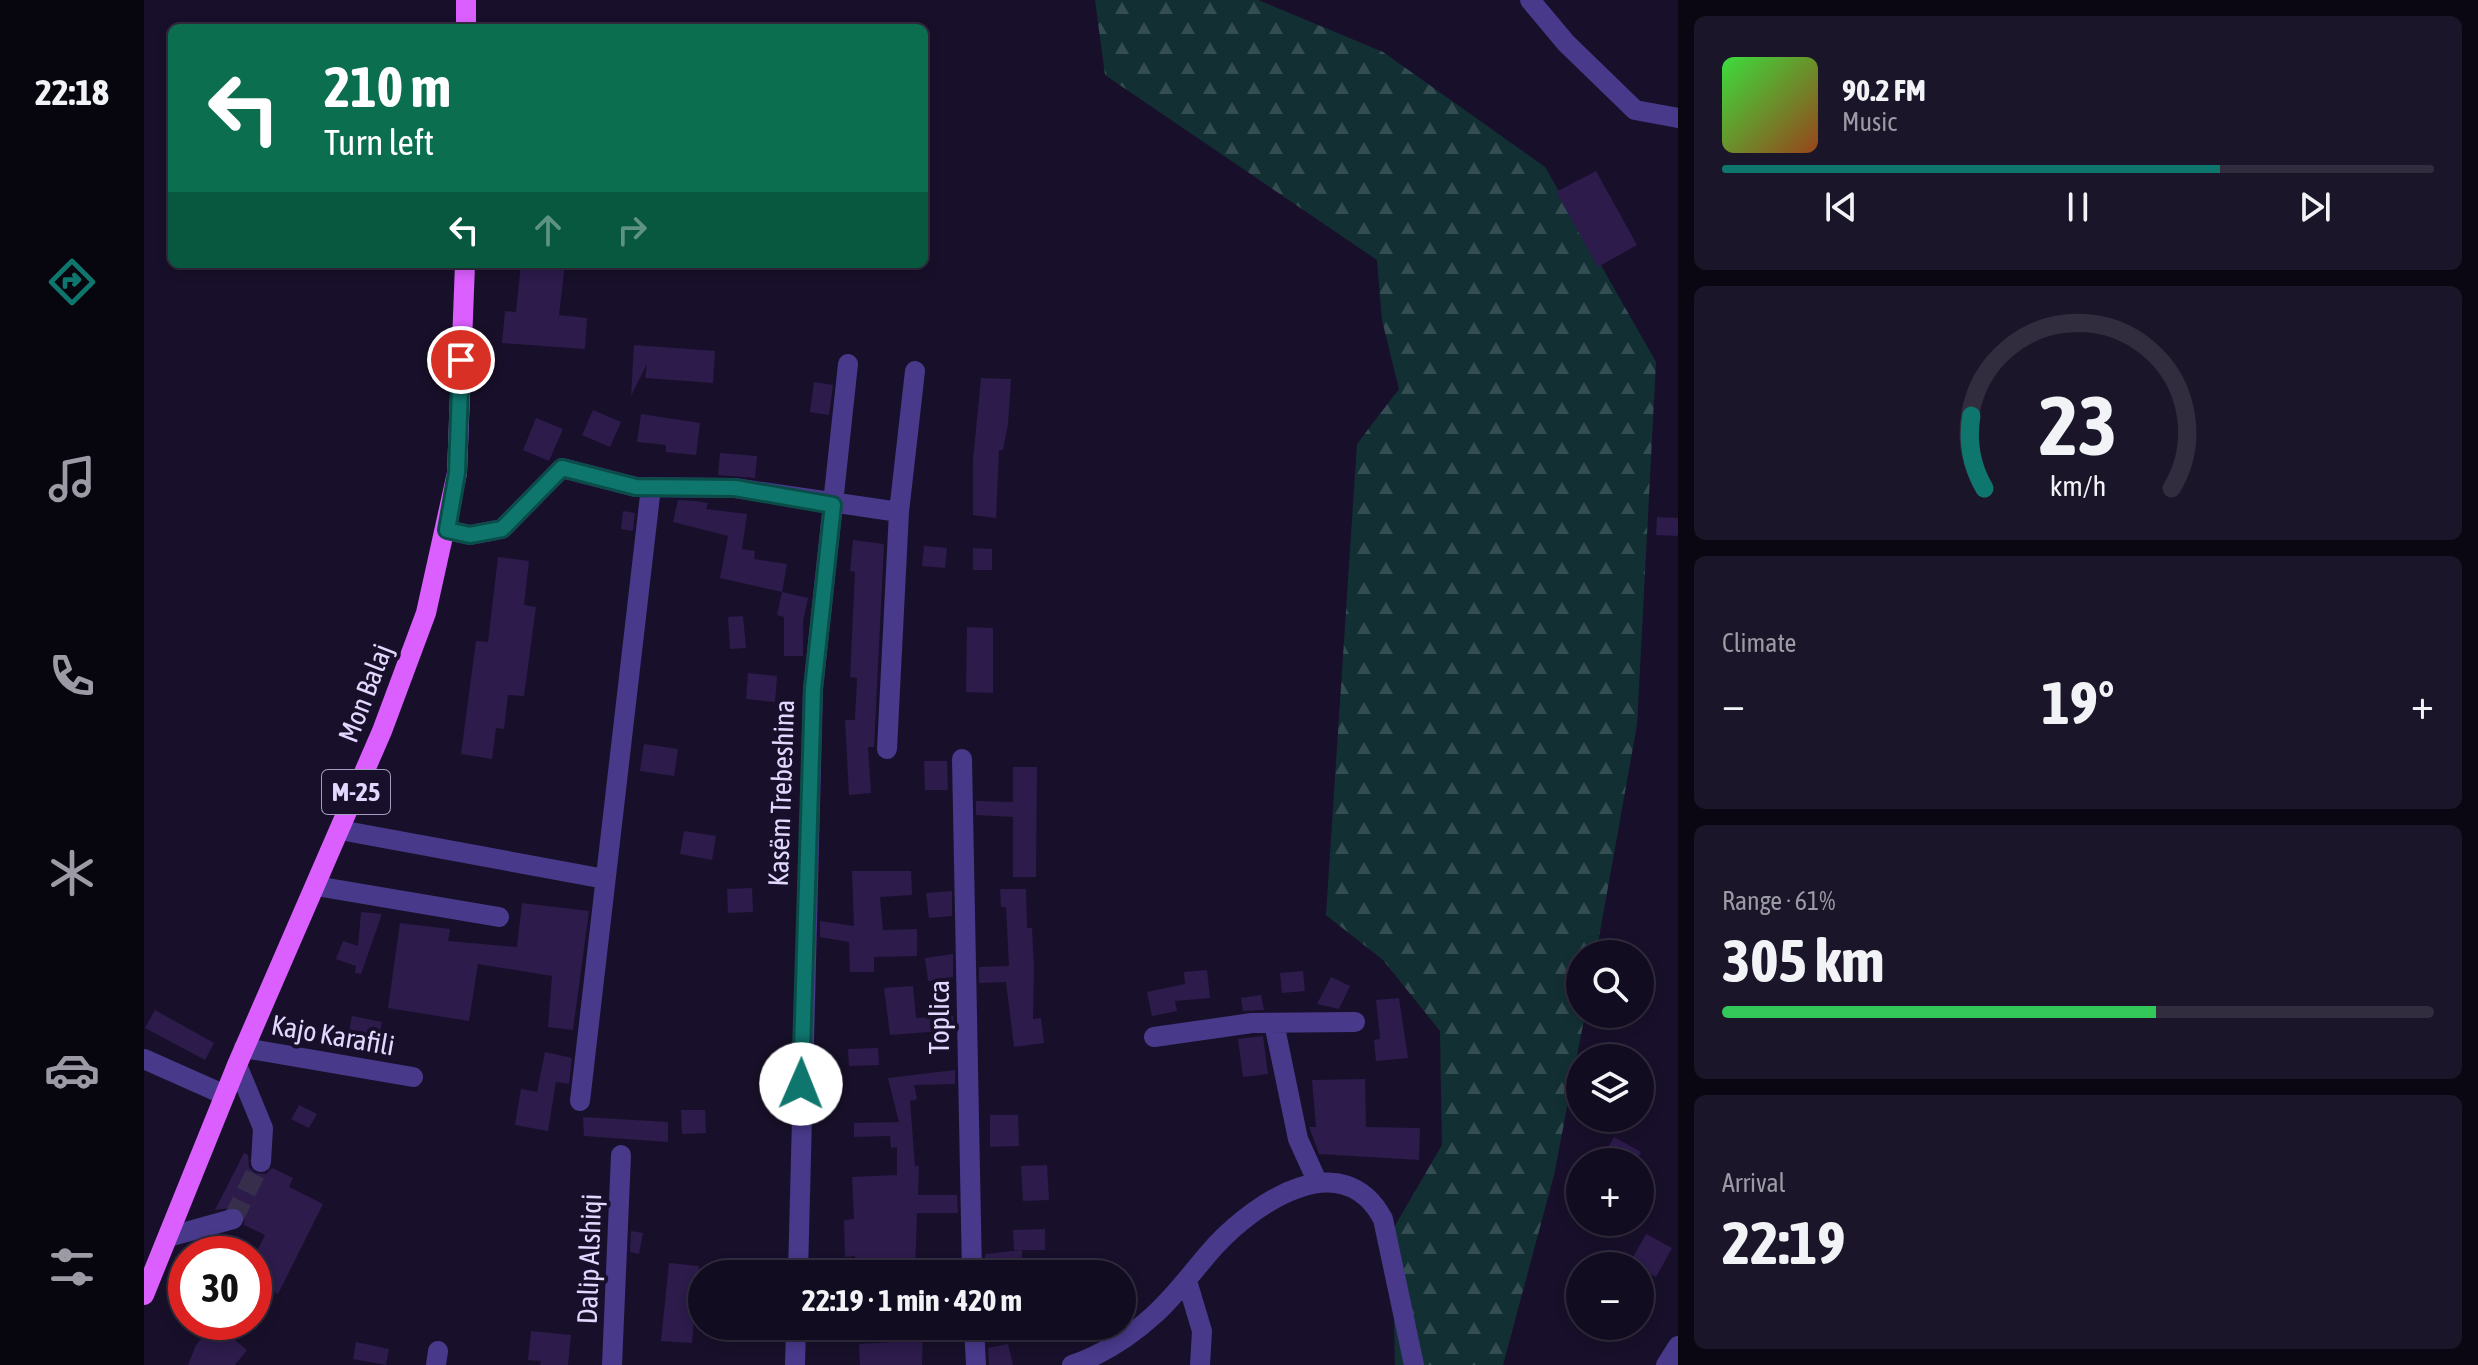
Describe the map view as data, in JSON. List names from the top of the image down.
{
  "streets": {
    "main road": ["Mon Balaj", "M-25"],
    "street": [
      "Kasëm Trebeshina",
      "Toplica",
      "Kajo Karafili",
      "Dalip Alshiqi"
    ]
  },
  "crossings": [
    ["Mon Balaj", "Kajo Karafili"]
  ],
  "page": {
    "tabs": "22:18",
    "turn": ["210 m", "Turn left"],
    "song": ["90.2 FM", "Music"],
    "tile": [
      "Climate",
      ["Range · 61%", "305 km"],
      ["Arrival", "22:19"]
    ],
    "heat": ["−", "19°", "+"],
    "map_buttons": ["+", "−"],
    "limit": "30",
    "trip": "22:19 · 1 min · 420 m",
    "gauge": ["23", "km/h"]
  }
}
